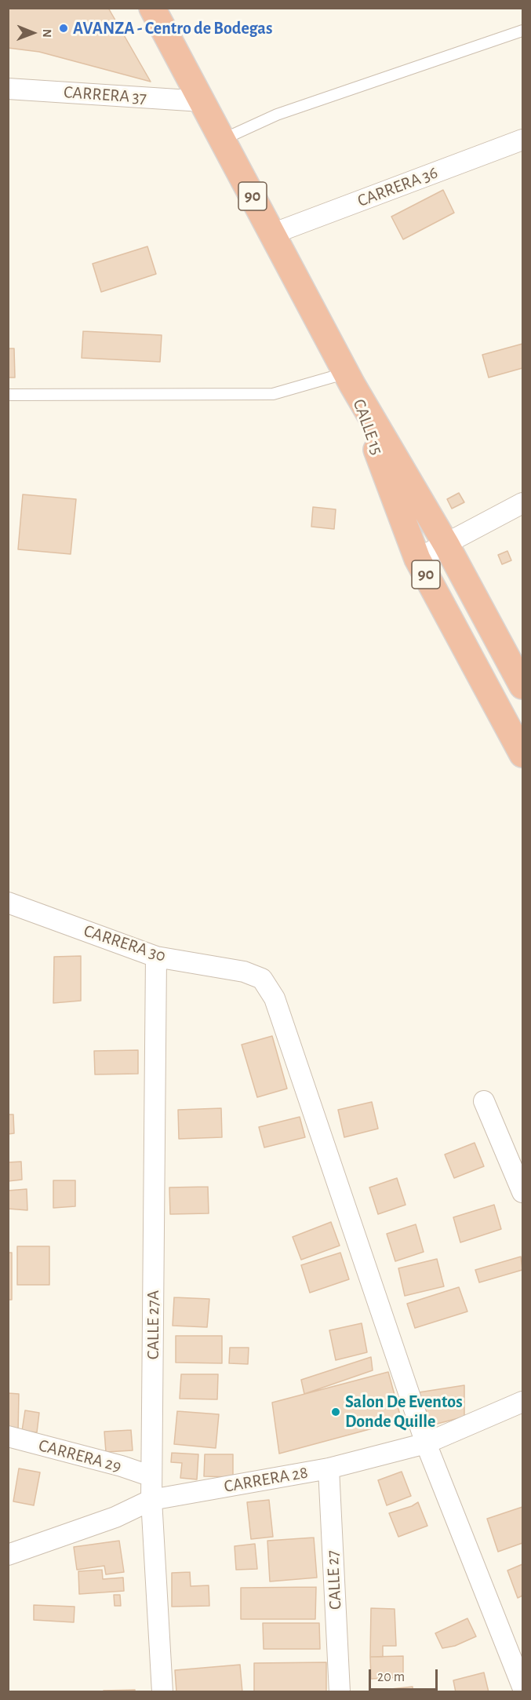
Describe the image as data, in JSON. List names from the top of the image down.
{
  "streets": {
    "highway": ["90", "CALLE 15"],
    "street": [
      "CARRERA 37",
      "CARRERA 36",
      "CARRERA 30",
      "CALLE 27A",
      "CARRERA 29",
      "CARRERA 28",
      "CALLE 27"
    ]
  },
  "crossings": [
    ["CARRERA 37", "90"],
    ["CARRERA 36", "90"],
    ["90", "CALLE 15"],
    ["CARRERA 30", "CALLE 27A"],
    ["CARRERA 30", "CARRERA 28"],
    ["CALLE 27A", "CARRERA 29"],
    ["CALLE 27A", "CARRERA 28"],
    ["CARRERA 28", "CALLE 27"]
  ],
  "places": ["AVANZA - Centro de Bodegas", "Salon De Eventos Donde Quille"],
  "scale_bar": "20 m",
  "north": "right"
}
